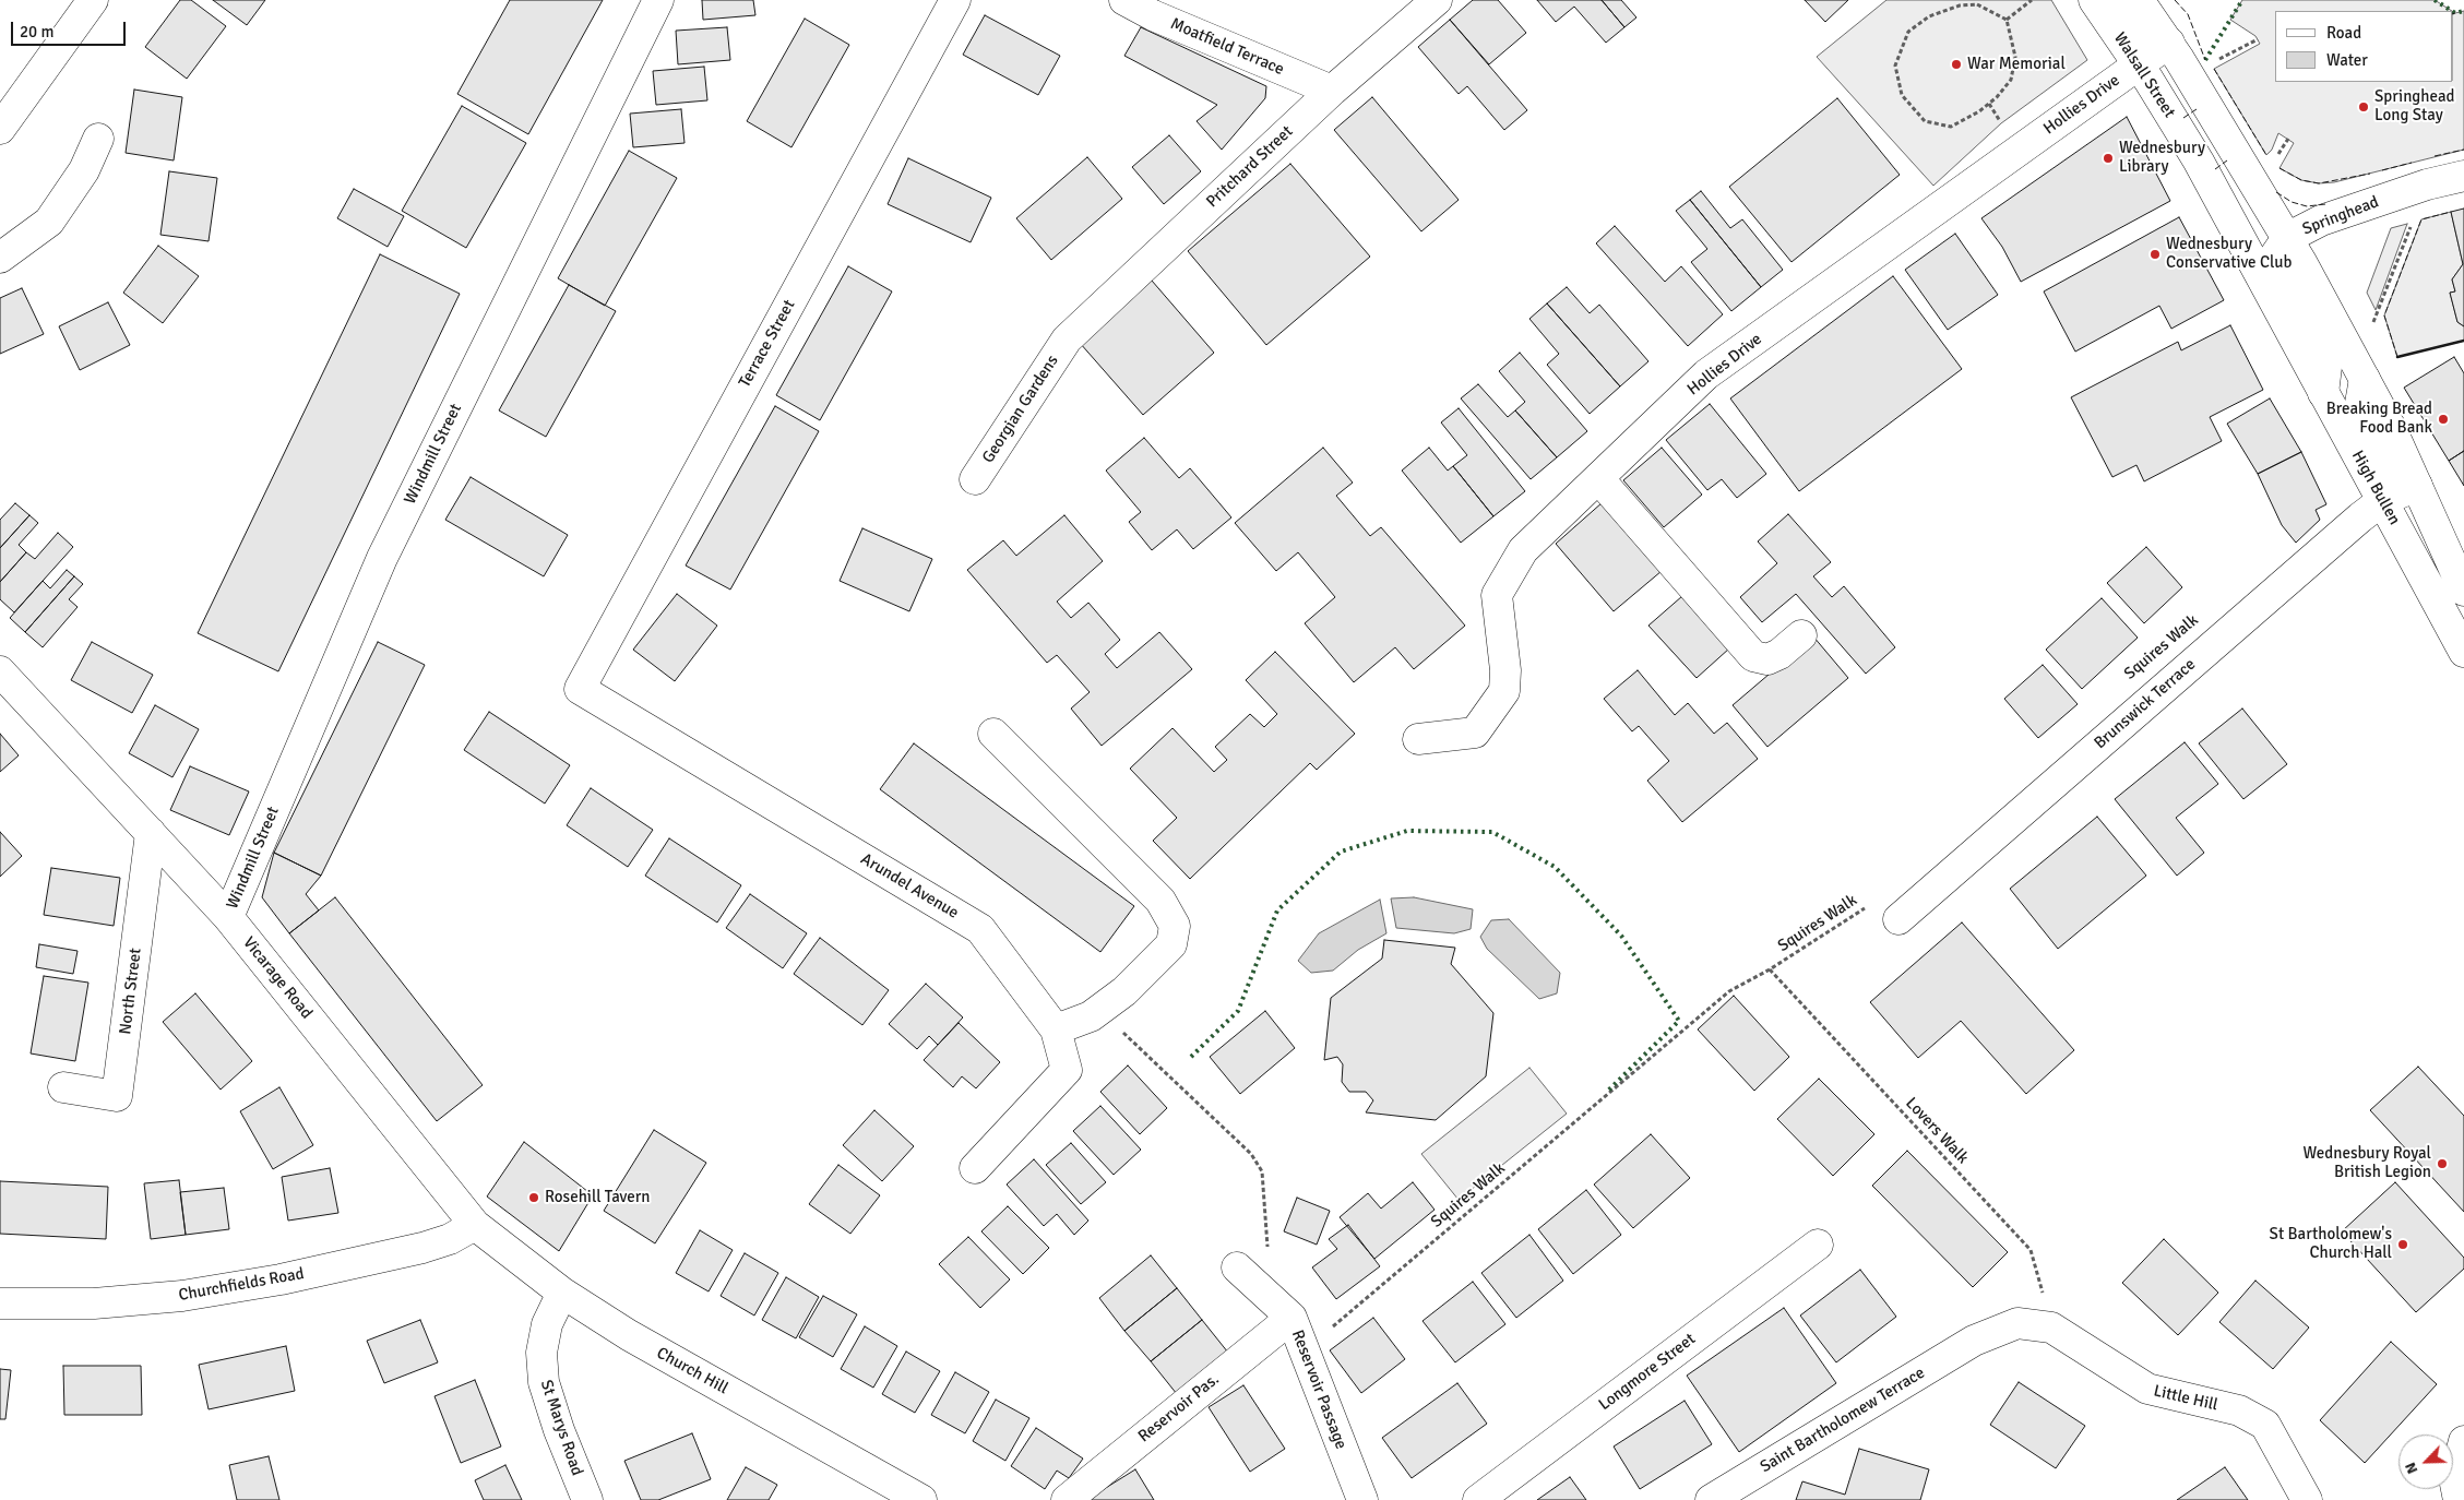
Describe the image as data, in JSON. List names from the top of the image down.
{
  "streets": {
    "main road": [
      "Moatfield Terrace",
      "Walsall Street",
      "Hollies Drive",
      "Pritchard Street",
      "Springhead",
      "Terrace Street",
      "Georgian Gardens",
      "Windmill Street",
      "High Bullen",
      "Brunswick Terrace",
      "Arundel Avenue",
      "Vicarage Road",
      "North Street",
      "Churchfields Road",
      "Church Hill",
      "Longmore Street",
      "Reservoir Passage",
      "Little Hill",
      "Reservoir Pas.",
      "Saint Bartholomew Terrace",
      "St Marys Road"
    ],
    "path": ["Squires Walk", "Lovers Walk"]
  },
  "crossings": [
    ["Moatfield Terrace", "Pritchard Street"],
    ["Walsall Street", "Hollies Drive"],
    ["Walsall Street", "Springhead"],
    ["Walsall Street", "High Bullen"],
    ["Pritchard Street", "Georgian Gardens"],
    ["Springhead", "High Bullen"],
    ["Terrace Street", "Arundel Avenue"],
    ["Windmill Street", "Vicarage Road"],
    ["High Bullen", "Brunswick Terrace"],
    ["Squires Walk", "Lovers Walk"],
    ["Squires Walk", "Reservoir Passage"],
    ["Vicarage Road", "North Street"],
    ["Vicarage Road", "Churchfields Road"],
    ["Vicarage Road", "Church Hill"],
    ["Lovers Walk", "Little Hill"],
    ["Churchfields Road", "Church Hill"],
    ["Church Hill", "St Marys Road"],
    ["Reservoir Passage", "Reservoir Pas."],
    ["Little Hill", "Saint Bartholomew Terrace"]
  ],
  "places": [
    "War Memorial",
    "Springhead Long Stay",
    "Wednesbury Library",
    "Wednesbury Conservative Club",
    "Breaking Bread Food Bank",
    "Wednesbury Royal British Legion",
    "Rosehill Tavern",
    "St Bartholomew's Church Hall"
  ],
  "legend": ["Road", "Water"],
  "scale_bar": "20 m",
  "north": "bottom left"
}
